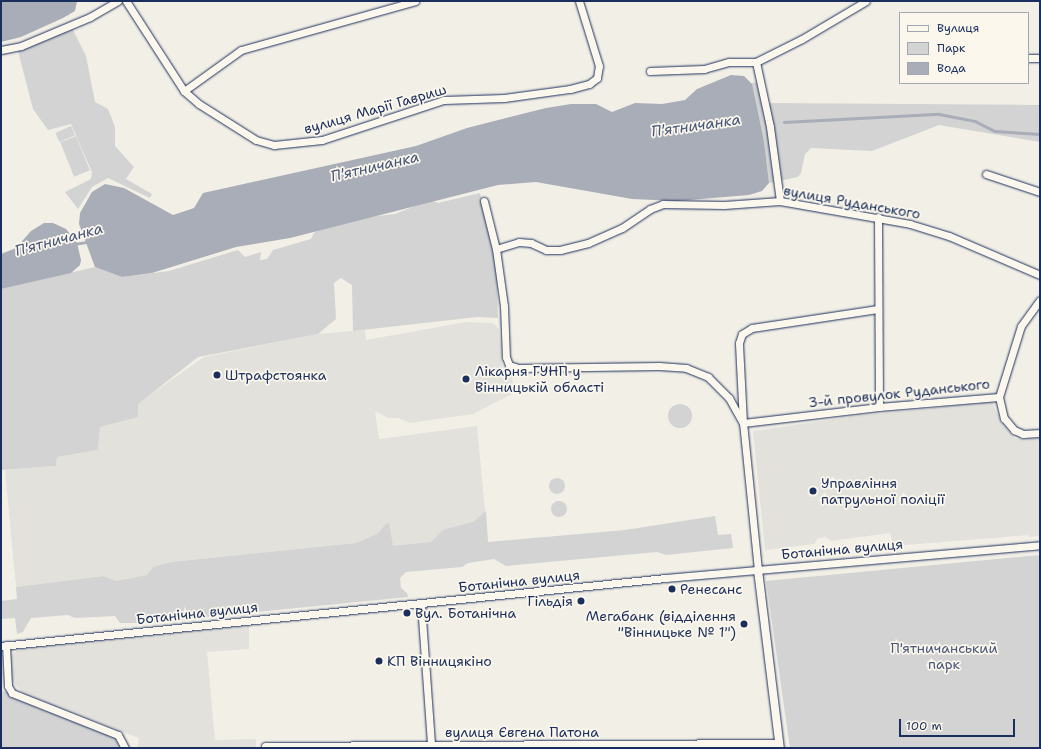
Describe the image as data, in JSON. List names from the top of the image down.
{
  "streets": {
    "street": [
      "вулиця Марії Гавриш",
      "вулиця Руданського",
      "3-й провулок Руданського",
      "Ботанічна вулиця",
      "вулиця Євгена Патона"
    ]
  },
  "water": ["П'ятничанка"],
  "parks": ["П'ятничанський парк"],
  "places": [
    "Штрафстоянка",
    "Лікарня ГУНП у Вінницькій області",
    "Управління патрульної поліції",
    "Ренесанс",
    "Гільдія",
    "Вул. Ботанічна",
    "Мегабанк (відділення \"Вінницьке № 1\")",
    "КП Вінницякіно"
  ],
  "legend": ["Вулиця", "Парк", "Вода"],
  "scale_bar": "100 m"
}
